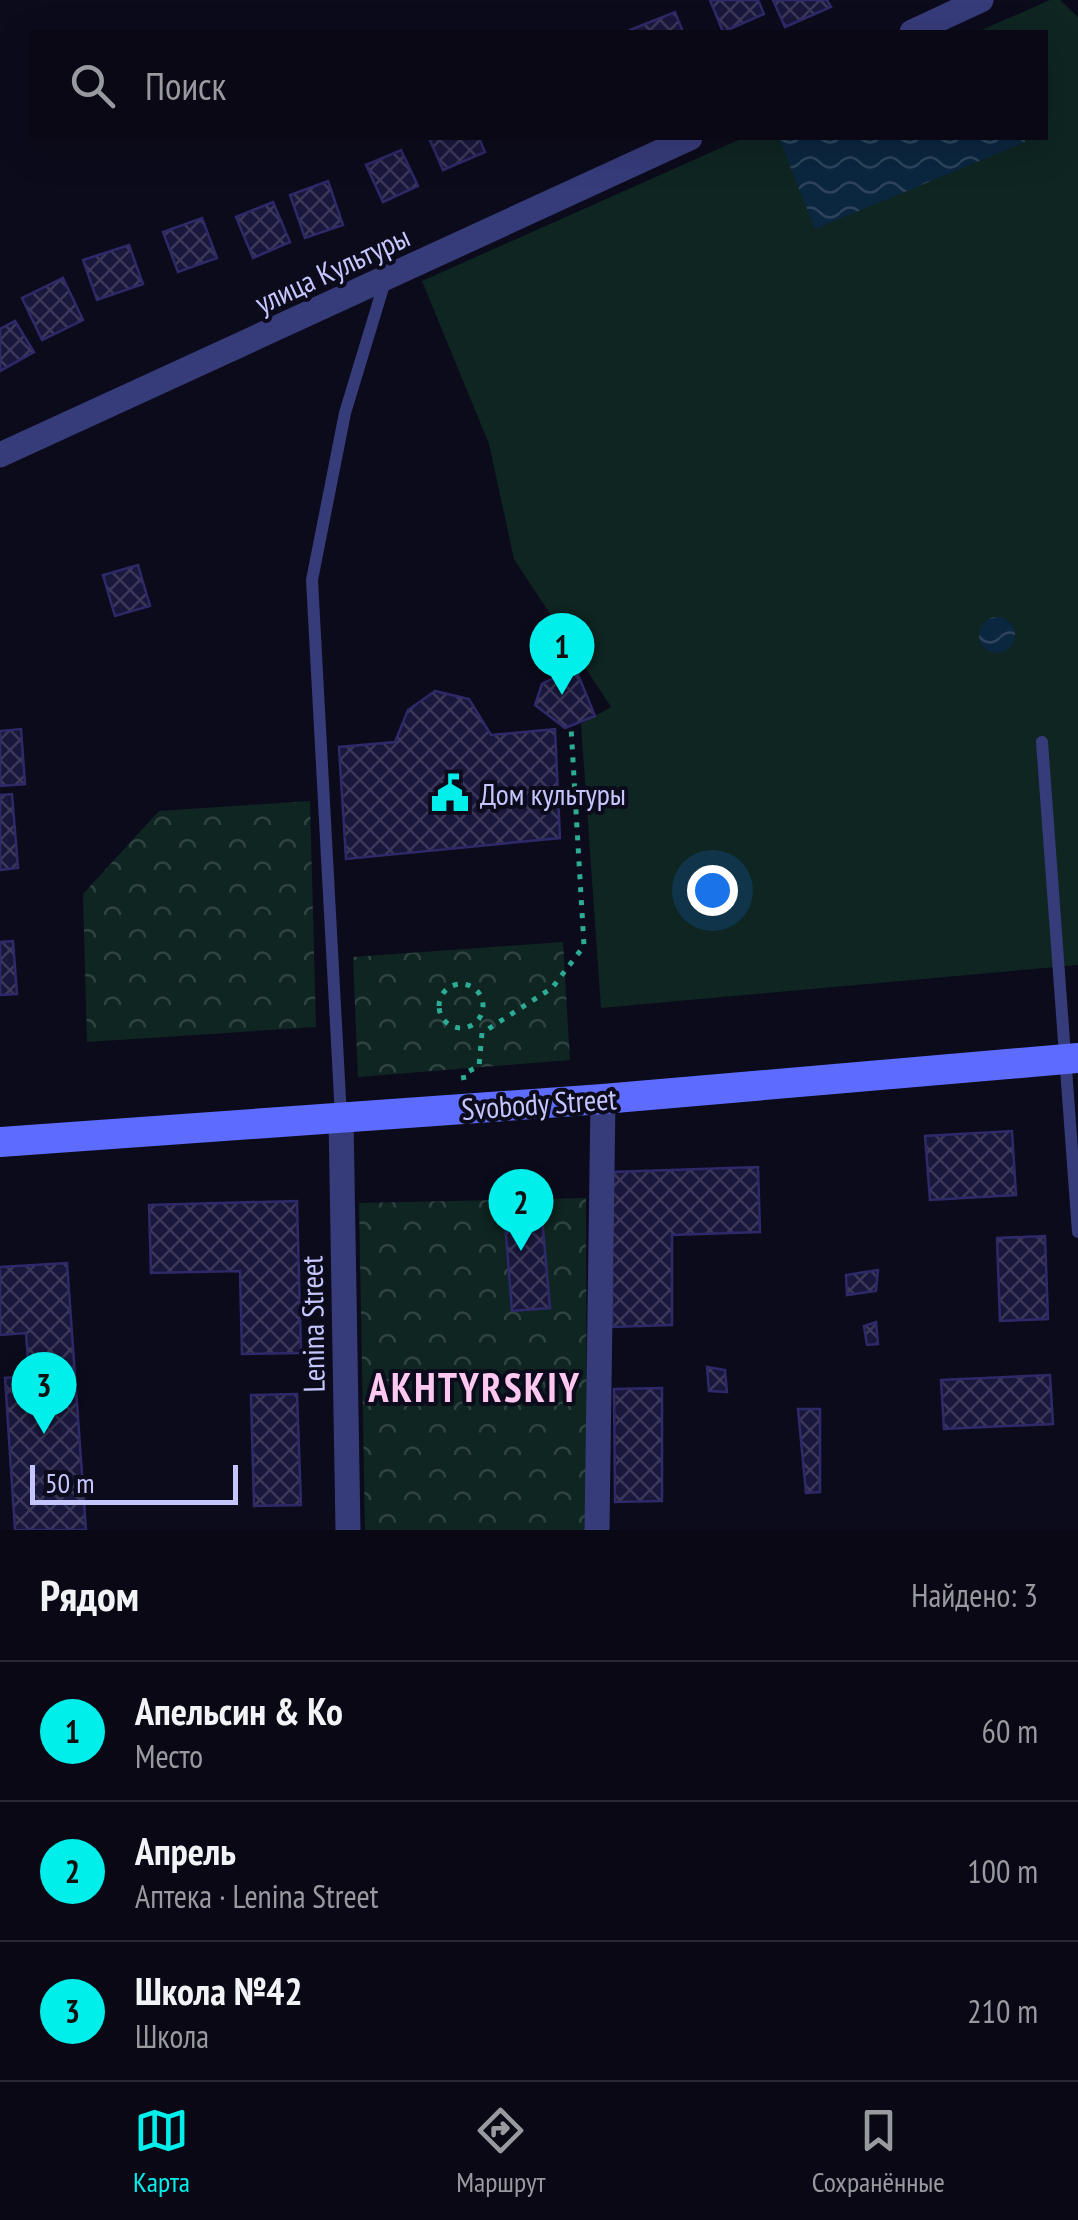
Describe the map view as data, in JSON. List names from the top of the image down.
{
  "streets": {
    "street": ["улица Культуры", "Svobody Street", "Lenina Street"]
  },
  "crossings": [
    ["Svobody Street", "Lenina Street"]
  ],
  "districts": ["AKHTYRSKIY"],
  "places": {
    "public building": ["Дом культуры"]
  },
  "scale_bar": "50 m",
  "page": {
    "search": "Поиск",
    "pins": ["1", "2", "3"],
    "scale": "50 m",
    "heading": ["Рядом", "Найдено: 3"],
    "list": [
      {
        "mark": "1",
        "name": "Апельсин & Ко",
        "note": "Место",
        "value": "60 m"
      },
      {
        "mark": "2",
        "name": "Апрель",
        "note": "Аптека · Lenina Street",
        "value": "100 m"
      },
      {
        "mark": "3",
        "name": "Школа №42",
        "note": "Школа",
        "value": "210 m"
      }
    ],
    "nav": ["Карта", "Маршрут", "Сохранённые"]
  }
}
